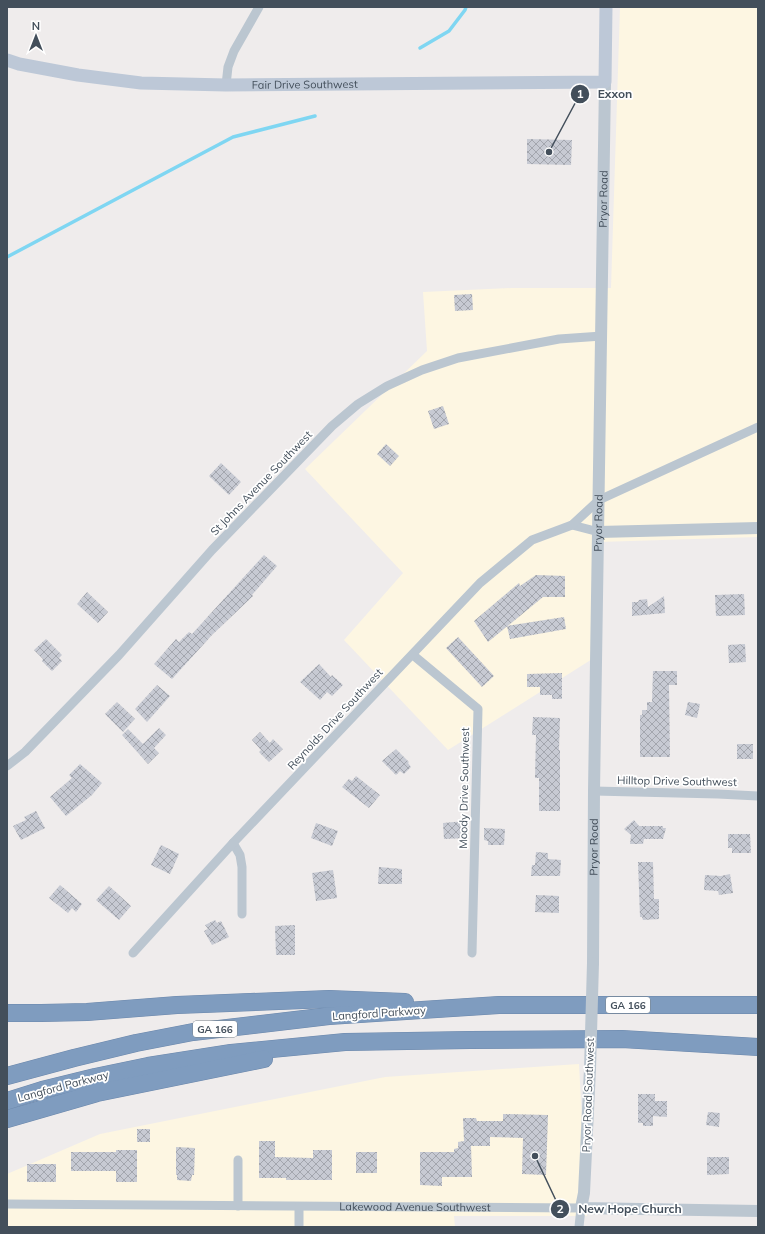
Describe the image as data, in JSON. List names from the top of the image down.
{
  "streets": {
    "highway": ["GA 166", "Langford Parkway"],
    "main road": ["Fair Drive Southwest"],
    "street": [
      "Pryor Road",
      "St Johns Avenue Southwest",
      "Reynolds Drive Southwest",
      "Hilltop Drive Southwest",
      "Moody Drive Southwest",
      "Pryor Road Southwest",
      "Lakewood Avenue Southwest"
    ]
  },
  "crossings": [
    ["Fair Drive Southwest", "Pryor Road"],
    ["Pryor Road", "St Johns Avenue Southwest"],
    ["Pryor Road", "Hilltop Drive Southwest"],
    ["Pryor Road", "Pryor Road Southwest"],
    ["Reynolds Drive Southwest", "Moody Drive Southwest"],
    ["Pryor Road Southwest", "Lakewood Avenue Southwest"]
  ],
  "places": ["Exxon", "New Hope Church"],
  "north": "top"
}
